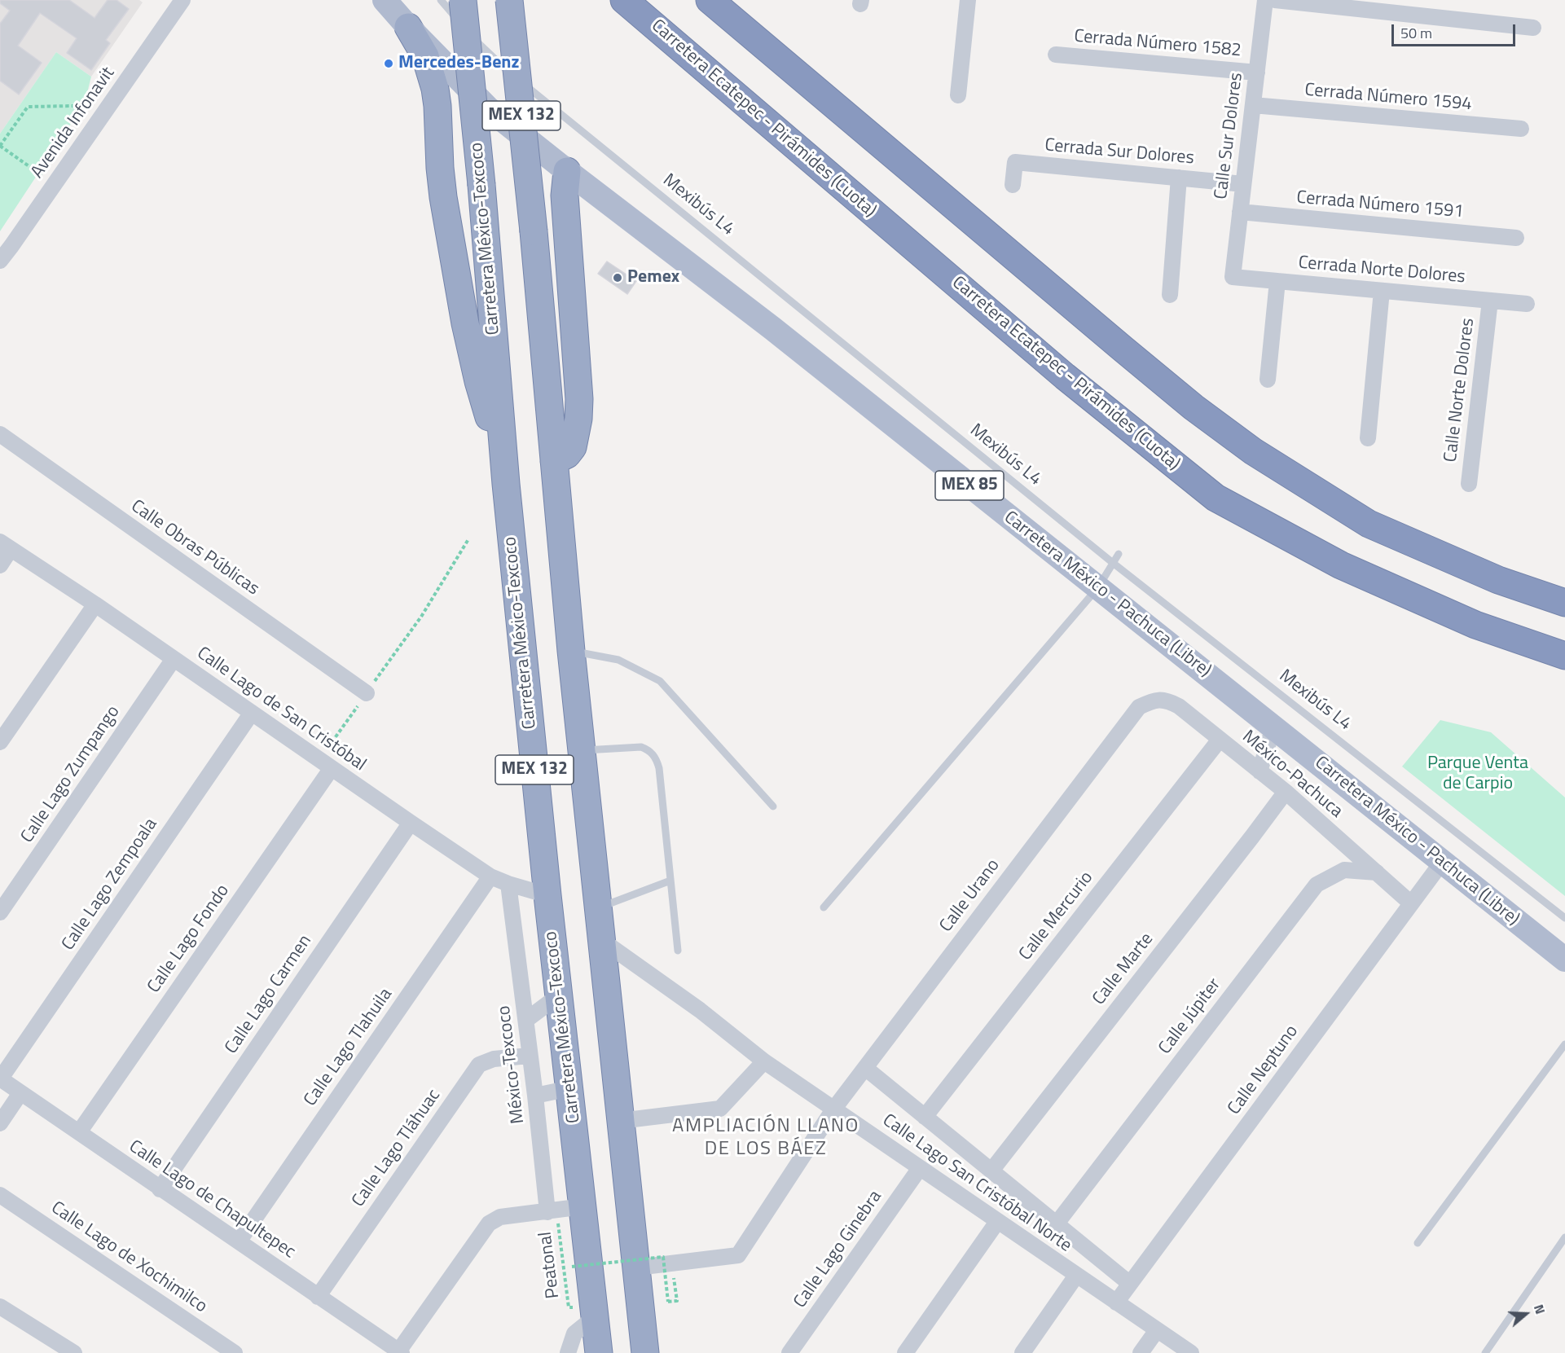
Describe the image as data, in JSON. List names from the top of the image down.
{
  "streets": {
    "highway": ["MEX 132", "Carretera Ecatepec - Pirámides (Cuota)", "Carretera México-Texcoco"],
    "main road": ["MEX 85", "Carretera México - Pachuca (Libre)"],
    "street": [
      "Cerrada Número 1582",
      "Cerrada Número 1594",
      "Avenida Infonavit",
      "Calle Sur Dolores",
      "Cerrada Sur Dolores",
      "Cerrada Número 1591",
      "Cerrada Norte Dolores",
      "Calle Norte Dolores",
      "Calle Obras Públicas",
      "Calle Lago de San Cristóbal",
      "Calle Lago Zumpango",
      "México-Pachuca",
      "Calle Lago Zempoala",
      "Calle Urano",
      "Calle Mercurio",
      "Calle Lago Fondo",
      "Calle Marte",
      "Calle Lago Carmen",
      "Calle Júpiter",
      "Calle Lago Tlahuila",
      "México-Texcoco",
      "Calle Neptuno",
      "Calle Lago Tláhuac",
      "Calle Lago San Cristóbal Norte",
      "Calle Lago de Chapultepec",
      "Calle Lago Ginebra",
      "Calle Lago de Xochimilco"
    ],
    "lane": ["Mexibús L4"],
    "path": ["Peatonal"]
  },
  "crossings": [
    ["Cerrada Número 1582", "Calle Sur Dolores"],
    ["Cerrada Número 1594", "Calle Sur Dolores"],
    ["MEX 132", "Calle Urano"],
    ["MEX 132", "Calle Lago San Cristóbal Norte"],
    ["Calle Sur Dolores", "Cerrada Sur Dolores"],
    ["Calle Sur Dolores", "Cerrada Número 1591"],
    ["Calle Sur Dolores", "Cerrada Norte Dolores"],
    ["Carretera México-Texcoco", "Calle Lago de San Cristóbal"],
    ["Carretera México-Texcoco", "Peatonal"],
    ["Cerrada Norte Dolores", "Calle Norte Dolores"],
    ["Carretera México - Pachuca (Libre)", "Calle Neptuno"],
    ["Calle Lago de San Cristóbal", "Calle Lago Zumpango"],
    ["Calle Lago de San Cristóbal", "Calle Lago Zempoala"],
    ["Calle Lago de San Cristóbal", "Calle Lago Fondo"],
    ["Calle Lago de San Cristóbal", "Calle Lago Carmen"],
    ["Calle Lago de San Cristóbal", "Calle Lago Tlahuila"],
    ["Calle Lago de San Cristóbal", "México-Texcoco"],
    ["México-Pachuca", "Calle Urano"],
    ["México-Pachuca", "Calle Mercurio"],
    ["México-Pachuca", "Calle Marte"],
    ["México-Pachuca", "Calle Júpiter"],
    ["México-Pachuca", "Calle Neptuno"],
    ["Calle Lago Zempoala", "Calle Lago de Chapultepec"],
    ["Calle Urano", "Calle Lago San Cristóbal Norte"],
    ["Calle Urano", "Peatonal"],
    ["Calle Mercurio", "Calle Lago San Cristóbal Norte"],
    ["Calle Lago Fondo", "Calle Lago de Chapultepec"],
    ["Calle Marte", "Calle Lago San Cristóbal Norte"],
    ["Calle Lago Carmen", "Calle Lago de Chapultepec"],
    ["Calle Júpiter", "Calle Lago San Cristóbal Norte"],
    ["Calle Lago Tlahuila", "Calle Lago de Chapultepec"],
    ["México-Texcoco", "Calle Lago Tláhuac"],
    ["México-Texcoco", "Peatonal"],
    ["Calle Neptuno", "Calle Lago San Cristóbal Norte"],
    ["Calle Lago Tláhuac", "Calle Lago de Chapultepec"],
    ["Calle Lago San Cristóbal Norte", "Calle Lago Ginebra"]
  ],
  "districts": ["AMPLIACIÓN LLANO DE LOS BÁEZ"],
  "parks": ["Parque Venta de Carpio"],
  "places": ["Mercedes-Benz", "Pemex"],
  "scale_bar": "50 m",
  "north": "right"
}
